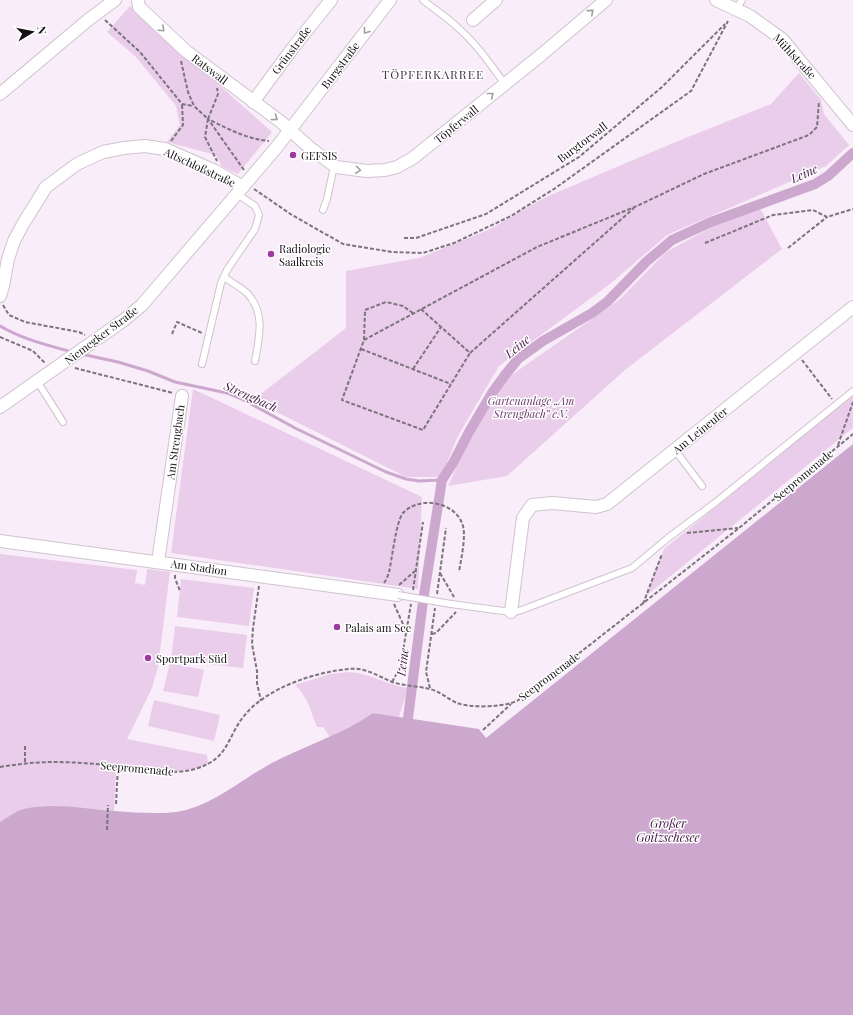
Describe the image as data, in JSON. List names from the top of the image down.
{
  "streets": {
    "street": [
      "Grünstraße",
      "Mühlstraße",
      "Burgstraße",
      "Ratswall",
      "Töpferwall",
      "Altschloßstraße",
      "Niemegker Straße",
      "Am Leineufer",
      "Am Strengbach",
      "Am Stadion"
    ],
    "path": ["Burgtorwall", "Seepromenade"]
  },
  "crossings": [
    ["Grünstraße", "Ratswall"],
    ["Mühlstraße", "Burgtorwall"],
    ["Burgstraße", "Ratswall"],
    ["Burgstraße", "Töpferwall"],
    ["Burgstraße", "Niemegker Straße"],
    ["Ratswall", "Töpferwall"],
    ["Ratswall", "Niemegker Straße"],
    ["Töpferwall", "Niemegker Straße"],
    ["Altschloßstraße", "Niemegker Straße"],
    ["Niemegker Straße", "Am Strengbach"],
    ["Am Strengbach", "Am Stadion"]
  ],
  "one_way": ["Burgstraße", "Ratswall", "Töpferwall"],
  "districts": ["TÖPFERKARREE"],
  "water": ["Leine", "Strengbach", "Großer Goitzschesee"],
  "parks": ["Gartenanlage „Am Strengbach” e.V."],
  "places": [
    "GEFSIS",
    "Radiologie Saalkreis",
    "Palais am See",
    "Sportpark Süd"
  ],
  "north": "right"
}
